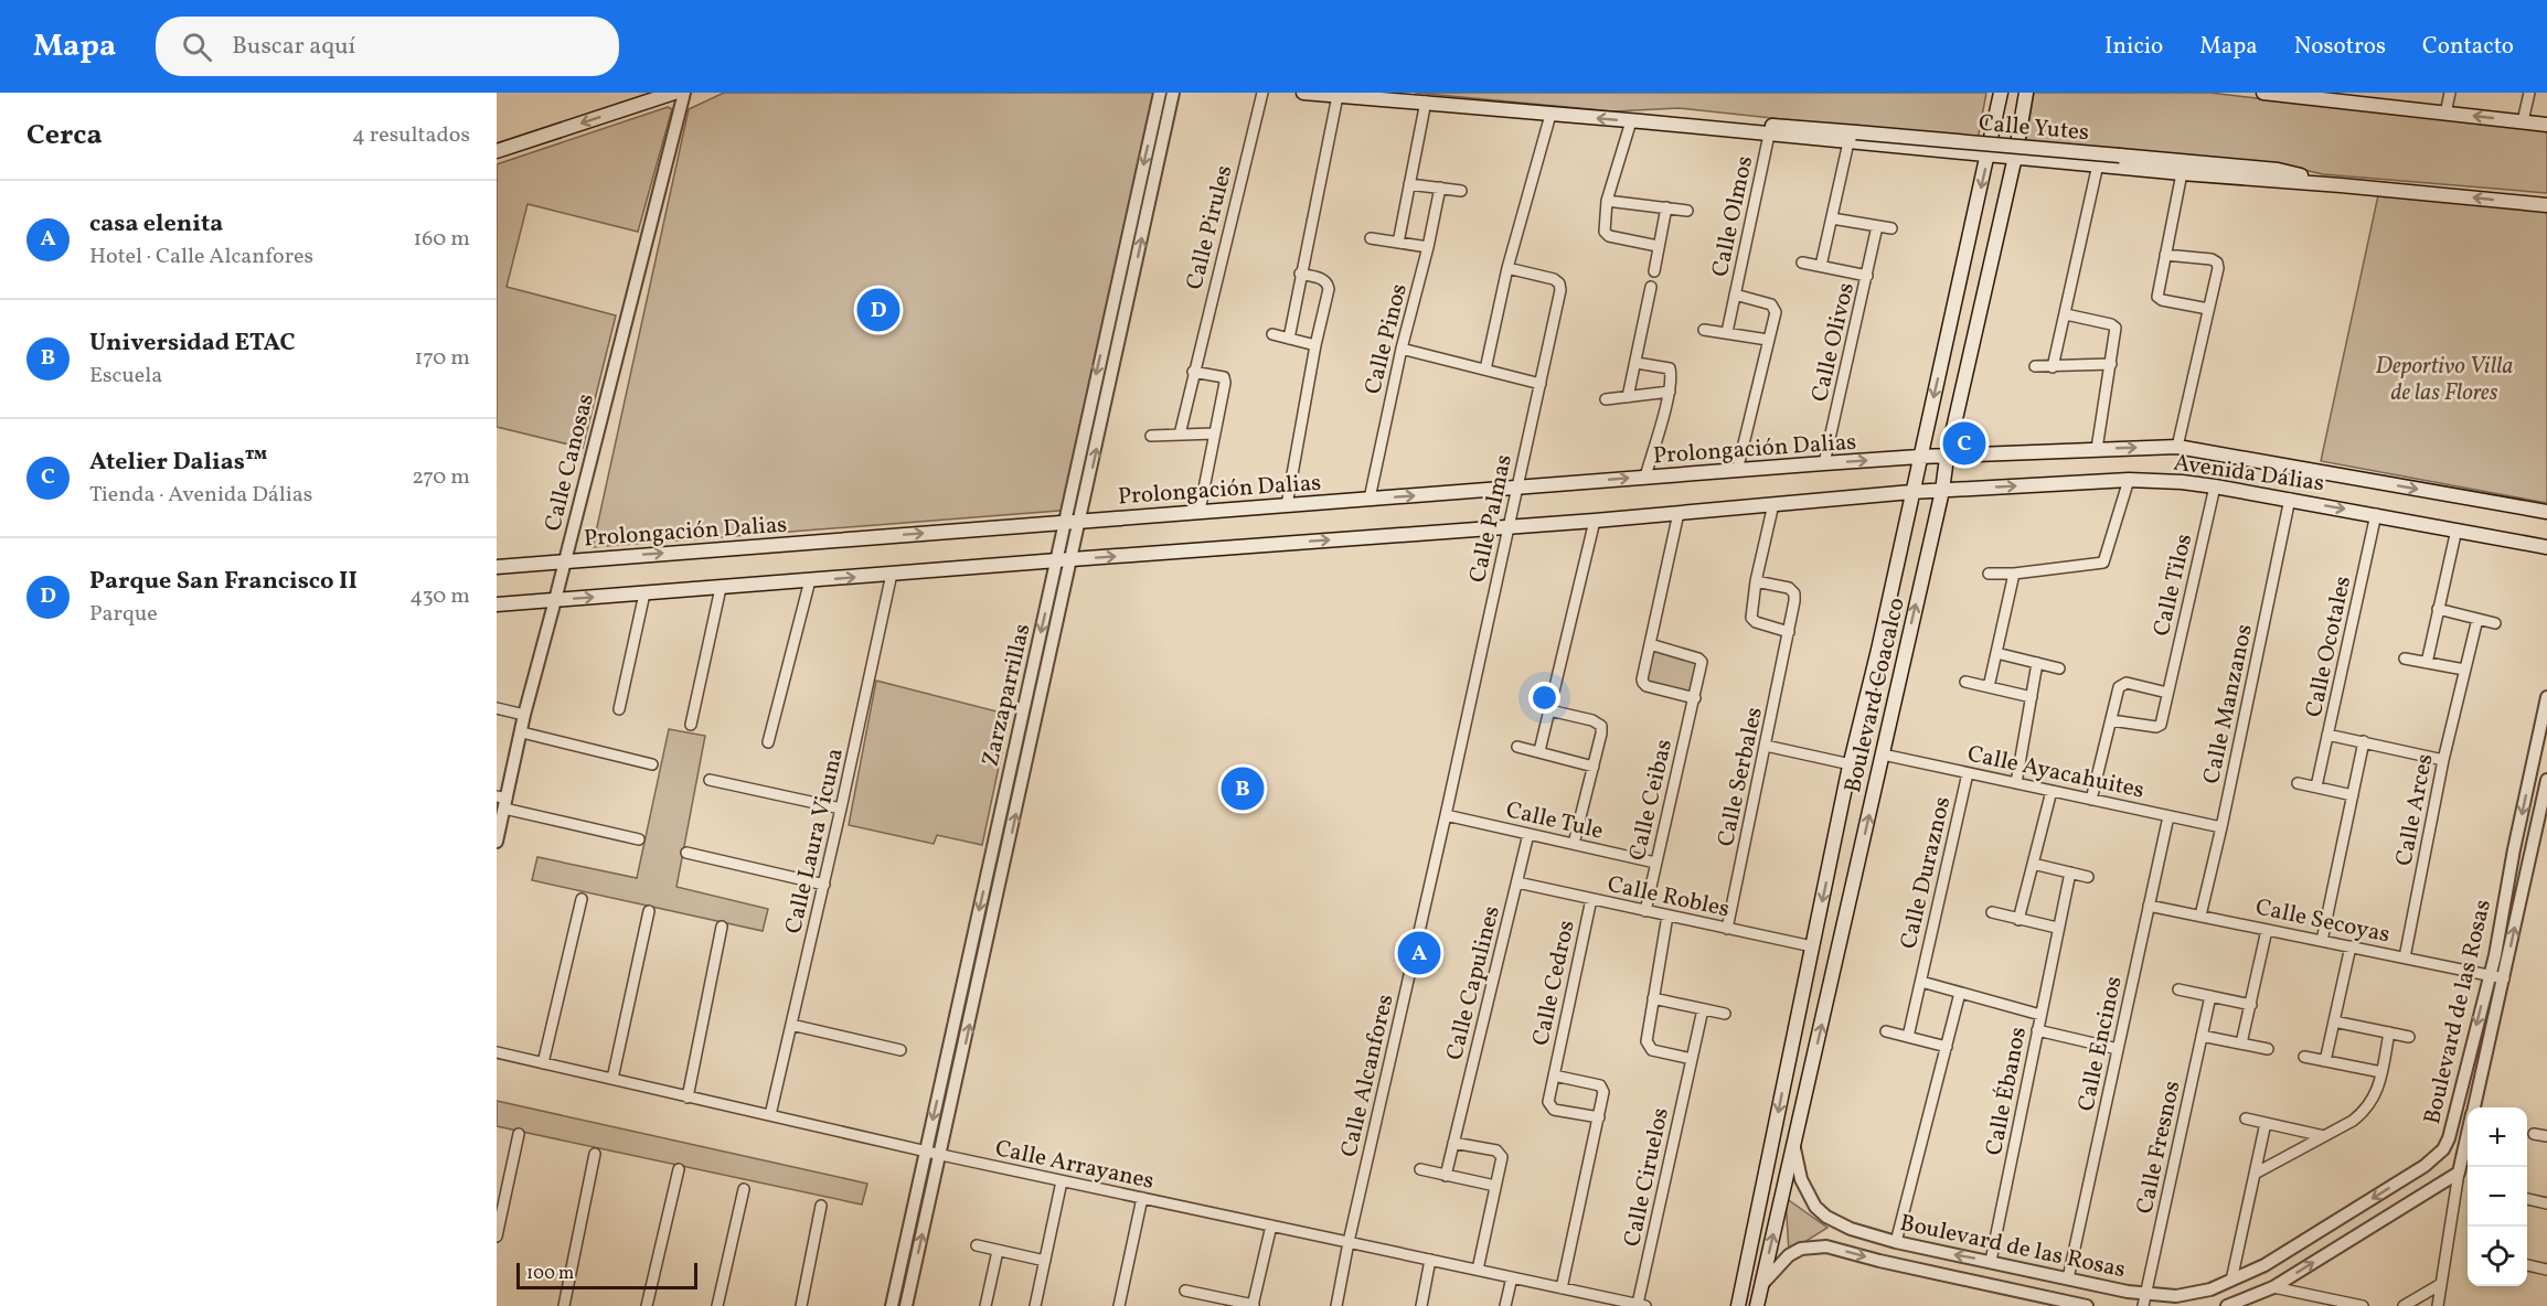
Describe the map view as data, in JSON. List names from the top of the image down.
{
  "streets": {
    "main road": [
      "Calle Yutes",
      "Prolongación Dalias",
      "Avenida Dálias",
      "Boulevard Coacalco"
    ],
    "street": [
      "Calle Olmos",
      "Calle Pirules",
      "Calle Pinos",
      "Calle Olivos",
      "Calle Canosas",
      "Calle Palmas",
      "Calle Tilos",
      "Calle Ocotales",
      "Zarzaparrillas",
      "Calle Manzanos",
      "Calle Ayacahuites",
      "Calle Serbales",
      "Calle Ceibas",
      "Calle Arces",
      "Calle Tule",
      "Calle Laura Vicuna",
      "Calle Duraznos",
      "Calle Robles",
      "Calle Secoyas",
      "Calle Capulines",
      "Calle Cedros",
      "Boulevard de las Rosas",
      "Calle Encinos",
      "Calle Alcanfores",
      "Calle Ébanos",
      "Calle Fresnos",
      "Calle Arrayanes",
      "Calle Ciruelos"
    ]
  },
  "crossings": [
    ["Calle Yutes", "Calle Olmos"],
    ["Calle Yutes", "Calle Olivos"],
    ["Calle Yutes", "Boulevard Coacalco"],
    ["Calle Olmos", "Prolongación Dalias"],
    ["Calle Pinos", "Prolongación Dalias"],
    ["Calle Olivos", "Prolongación Dalias"],
    ["Prolongación Dalias", "Calle Canosas"],
    ["Prolongación Dalias", "Avenida Dálias"],
    ["Prolongación Dalias", "Calle Palmas"],
    ["Prolongación Dalias", "Zarzaparrillas"],
    ["Prolongación Dalias", "Boulevard Coacalco"],
    ["Avenida Dálias", "Calle Tilos"],
    ["Avenida Dálias", "Calle Ocotales"],
    ["Avenida Dálias", "Boulevard Coacalco"],
    ["Avenida Dálias", "Calle Manzanos"],
    ["Calle Palmas", "Calle Tule"],
    ["Calle Palmas", "Calle Alcanfores"],
    ["Zarzaparrillas", "Calle Arrayanes"],
    ["Boulevard Coacalco", "Calle Ayacahuites"],
    ["Boulevard Coacalco", "Calle Robles"],
    ["Boulevard Coacalco", "Boulevard de las Rosas"],
    ["Calle Manzanos", "Calle Ayacahuites"],
    ["Calle Manzanos", "Calle Secoyas"],
    ["Calle Ayacahuites", "Calle Duraznos"],
    ["Calle Ayacahuites", "Calle Encinos"],
    ["Calle Serbales", "Calle Robles"],
    ["Calle Ceibas", "Calle Tule"],
    ["Calle Ceibas", "Calle Robles"],
    ["Calle Arces", "Calle Secoyas"],
    ["Calle Tule", "Calle Capulines"],
    ["Calle Tule", "Calle Alcanfores"],
    ["Calle Laura Vicuna", "Calle Arrayanes"],
    ["Calle Duraznos", "Calle Ébanos"],
    ["Calle Robles", "Calle Capulines"],
    ["Calle Robles", "Calle Cedros"],
    ["Calle Secoyas", "Boulevard de las Rosas"],
    ["Calle Secoyas", "Calle Encinos"],
    ["Calle Cedros", "Calle Arrayanes"],
    ["Boulevard de las Rosas", "Calle Encinos"],
    ["Boulevard de las Rosas", "Calle Ébanos"],
    ["Boulevard de las Rosas", "Calle Fresnos"],
    ["Calle Alcanfores", "Calle Arrayanes"],
    ["Calle Arrayanes", "Calle Ciruelos"]
  ],
  "parks": ["Deportivo Villa de las Flores"],
  "scale_bar": "100 m",
  "page": {
    "header": "Mapa",
    "search": "Buscar aquí",
    "nav": [
      "Inicio",
      "Mapa",
      "Nosotros",
      "Contacto"
    ],
    "heading": ["Cerca", "4 resultados"],
    "list": [
      {
        "mark": "A",
        "name": "casa elenita",
        "note": "Hotel · Calle Alcanfores",
        "value": "160 m"
      },
      {
        "mark": "B",
        "name": "Universidad ETAC",
        "note": "Escuela",
        "value": "170 m"
      },
      {
        "mark": "C",
        "name": "Atelier Dalias™",
        "note": "Tienda · Avenida Dálias",
        "value": "270 m"
      },
      {
        "mark": "D",
        "name": "Parque San Francisco II",
        "note": "Parque",
        "value": "430 m"
      }
    ],
    "pins": [
      "D",
      "C",
      "B",
      "A"
    ],
    "map_buttons": ["+", "−"],
    "scale": "100 m"
  }
}
